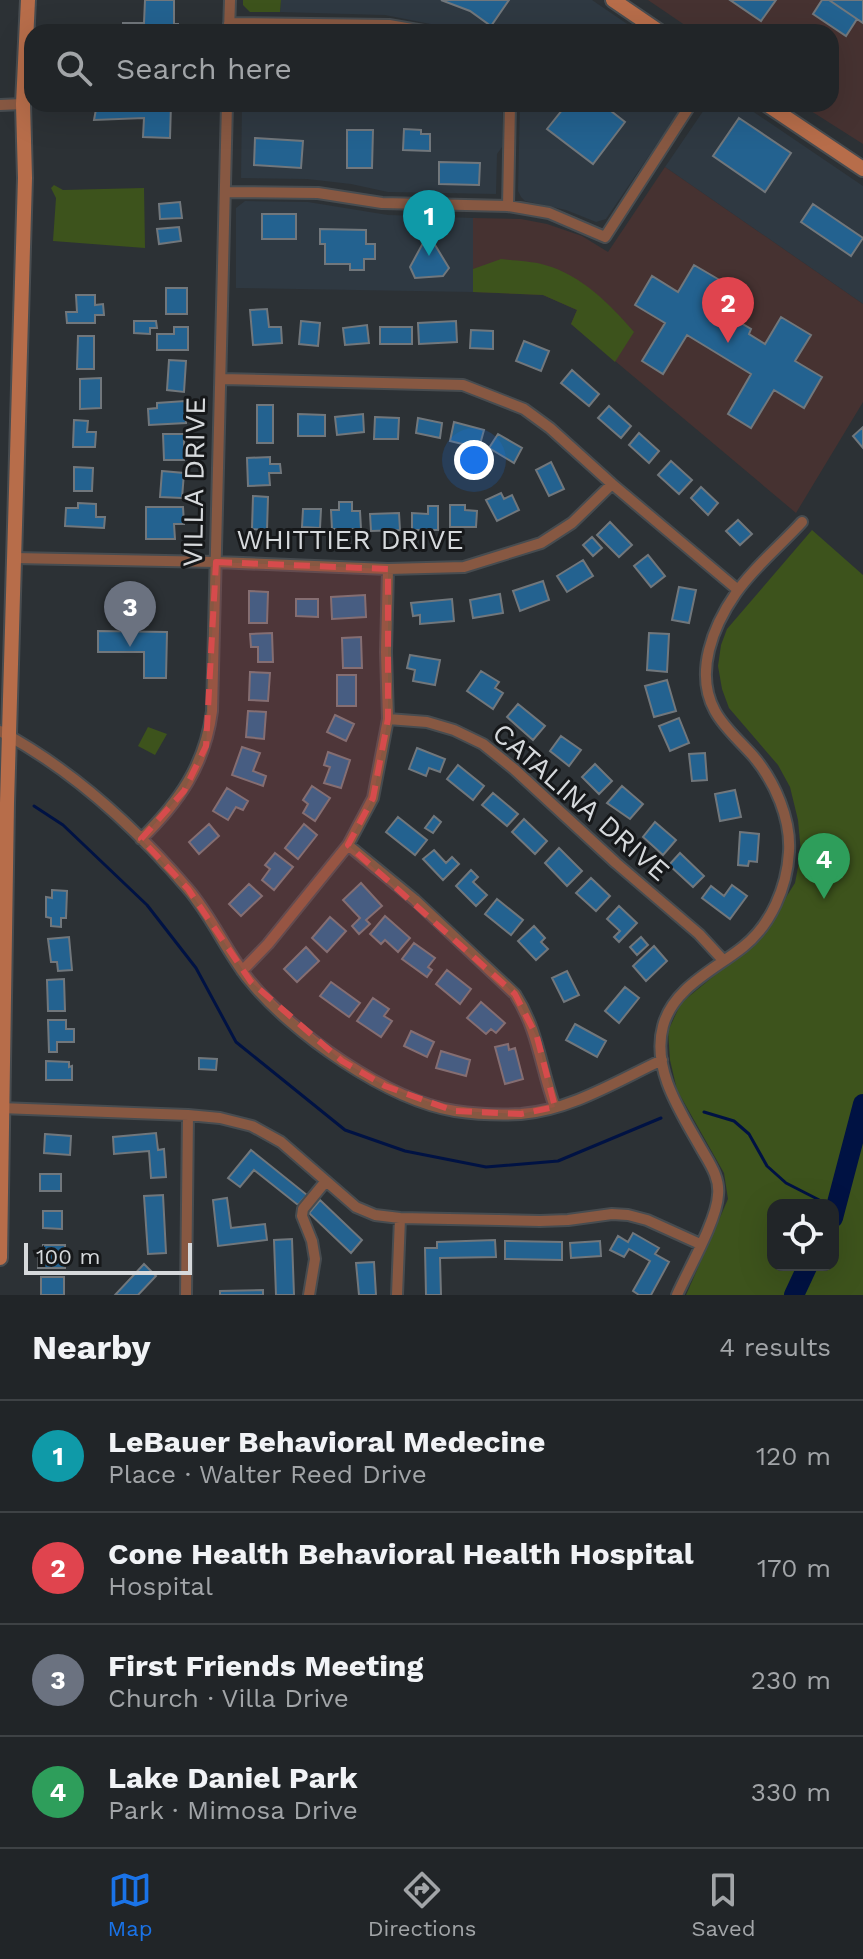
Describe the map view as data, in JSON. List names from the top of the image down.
{
  "streets": {
    "street": ["VILLA DRIVE", "WHITTIER DRIVE", "CATALINA DRIVE"]
  },
  "crossings": [
    ["VILLA DRIVE", "WHITTIER DRIVE"]
  ],
  "scale_bar": "100 m",
  "page": {
    "search": "Search here",
    "pins": [
      "1",
      "2",
      "3",
      "4"
    ],
    "scale": "100 m",
    "heading": ["Nearby", "4 results"],
    "list": [
      {
        "mark": "1",
        "name": "LeBauer Behavioral Medecine",
        "note": "Place · Walter Reed Drive",
        "value": "120 m"
      },
      {
        "mark": "2",
        "name": "Cone Health Behavioral Health Hospital",
        "note": "Hospital",
        "value": "170 m"
      },
      {
        "mark": "3",
        "name": "First Friends Meeting",
        "note": "Church · Villa Drive",
        "value": "230 m"
      },
      {
        "mark": "4",
        "name": "Lake Daniel Park",
        "note": "Park · Mimosa Drive",
        "value": "330 m"
      }
    ],
    "nav": ["Map", "Directions", "Saved"]
  }
}
